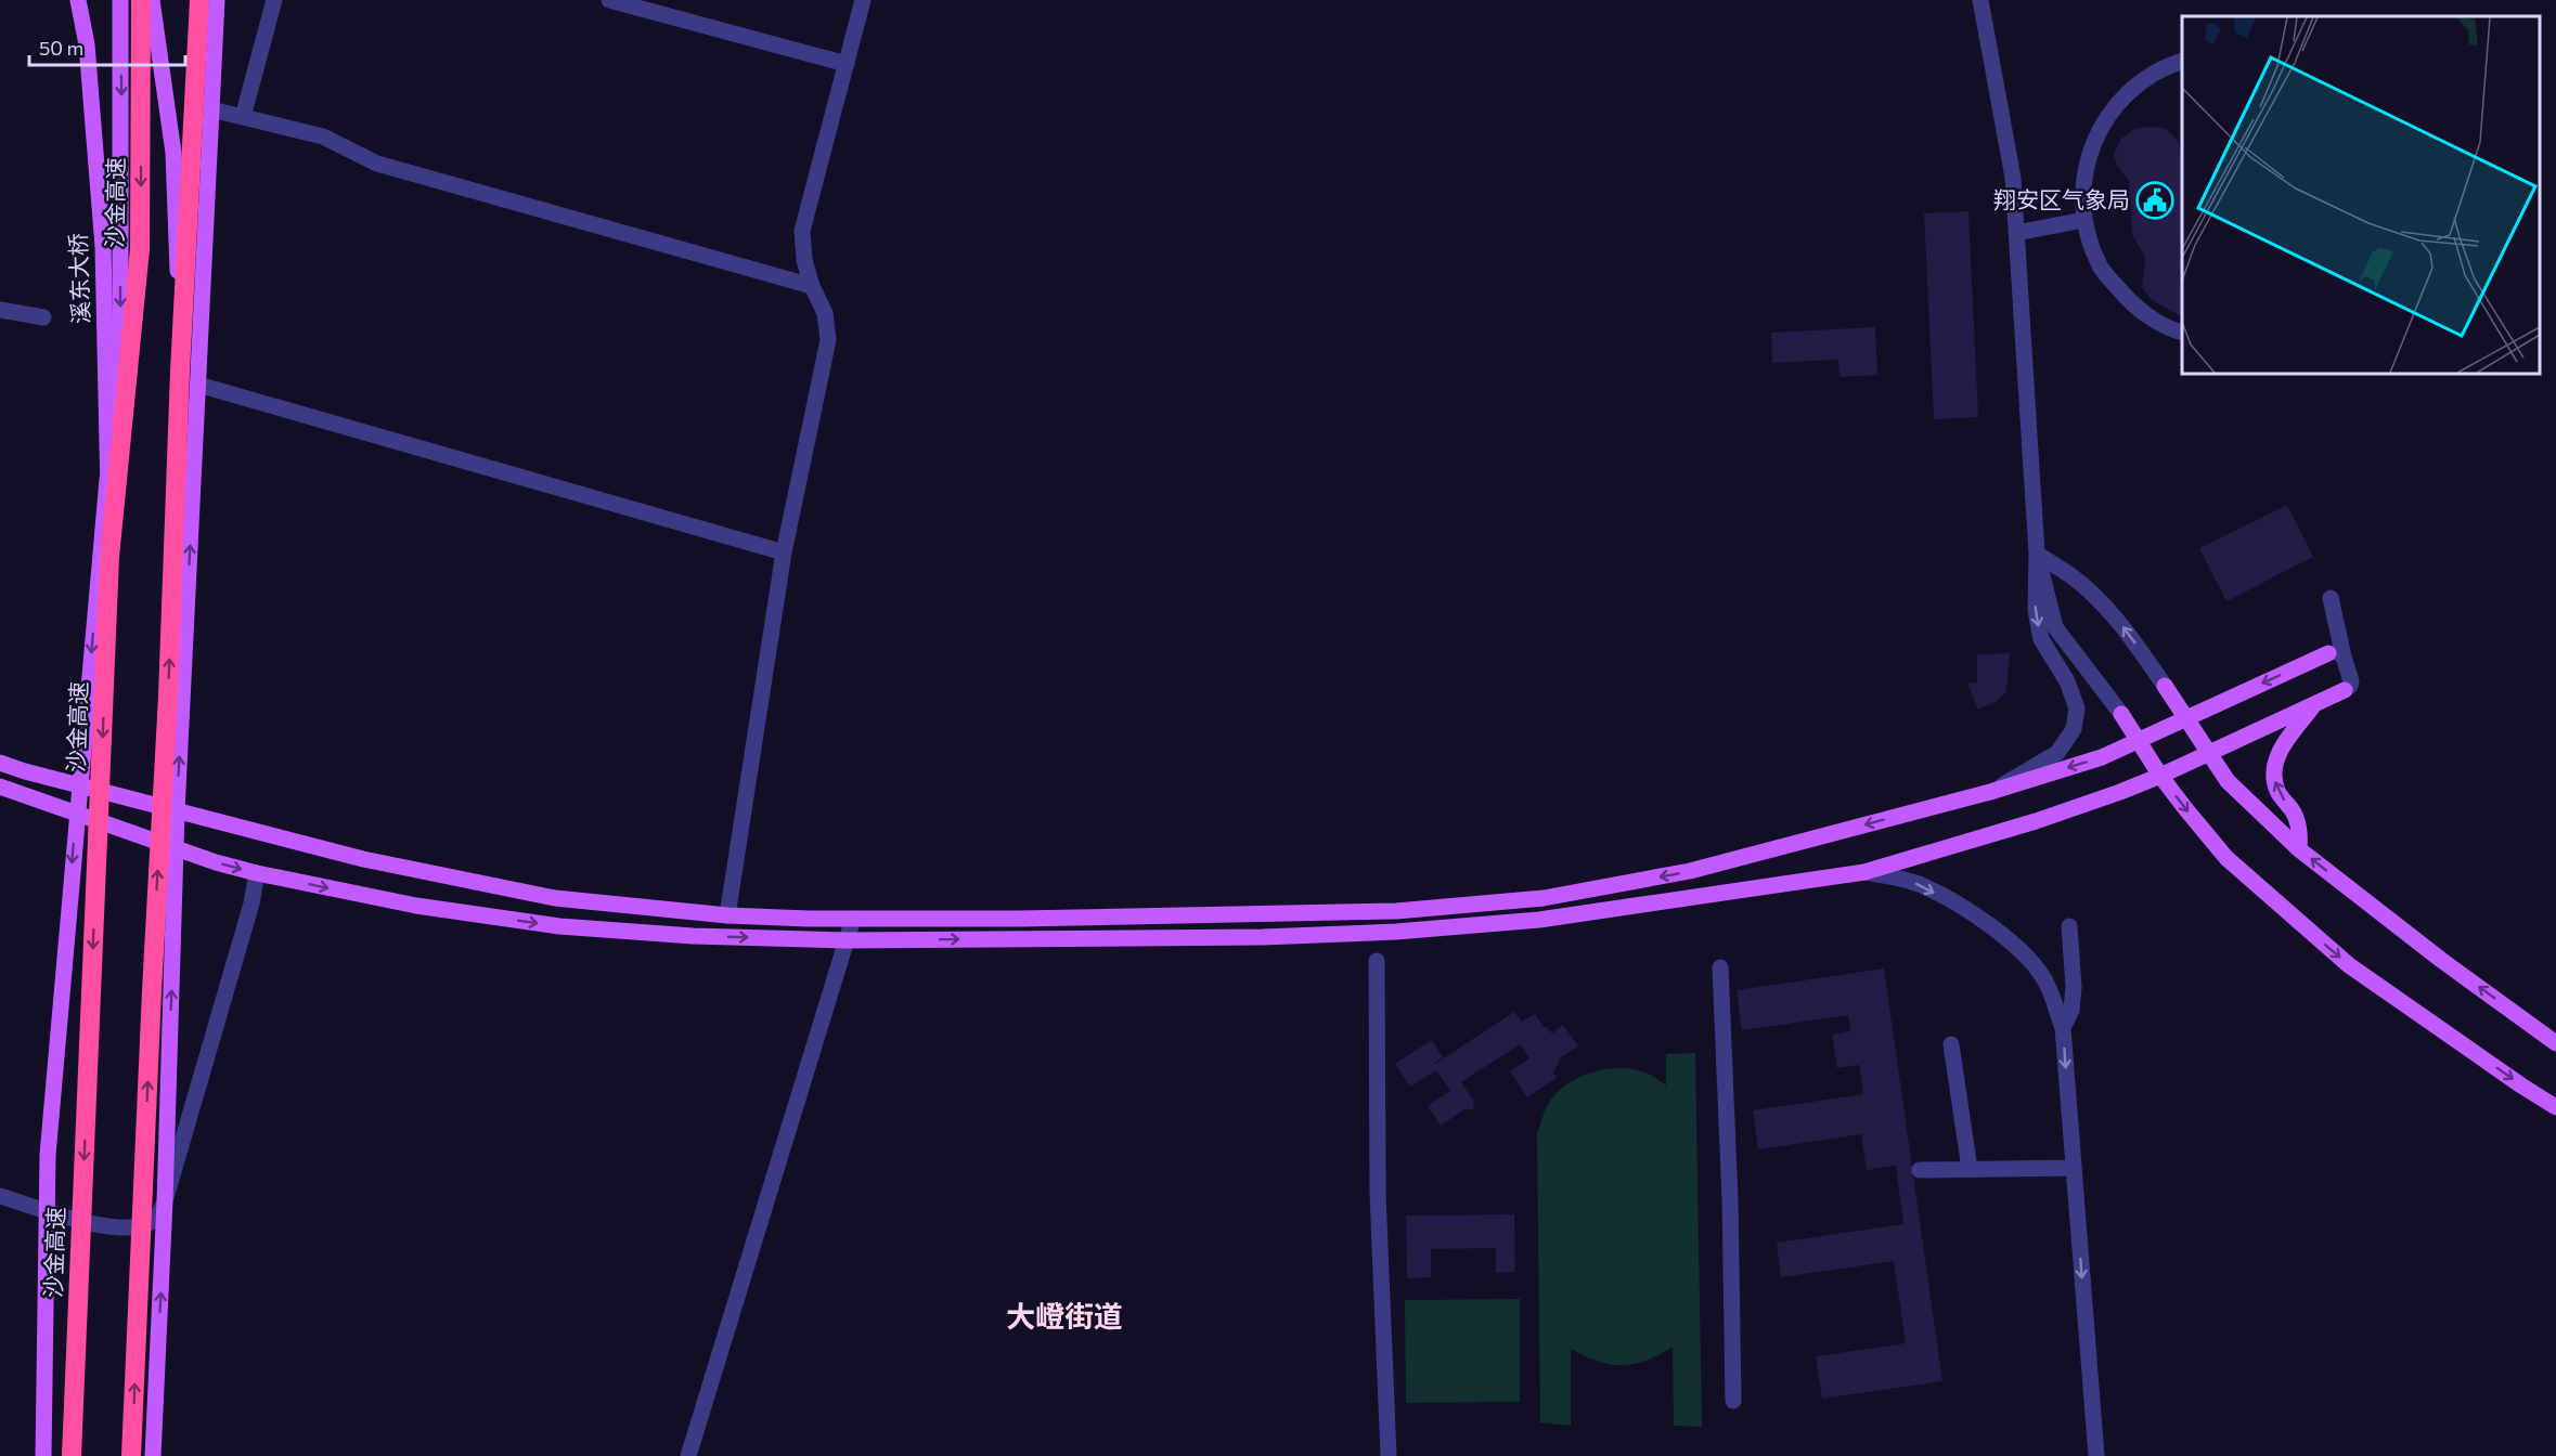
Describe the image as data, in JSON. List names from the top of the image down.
{
  "streets": {
    "highway": ["沙金高速"],
    "main road": ["溪东大桥"]
  },
  "crossings": [
    ["沙金高速", "溪东大桥"]
  ],
  "districts": ["大嶝街道"],
  "places": {
    "public building": ["翔安区气象局"]
  },
  "scale_bar": "50 m"
}
